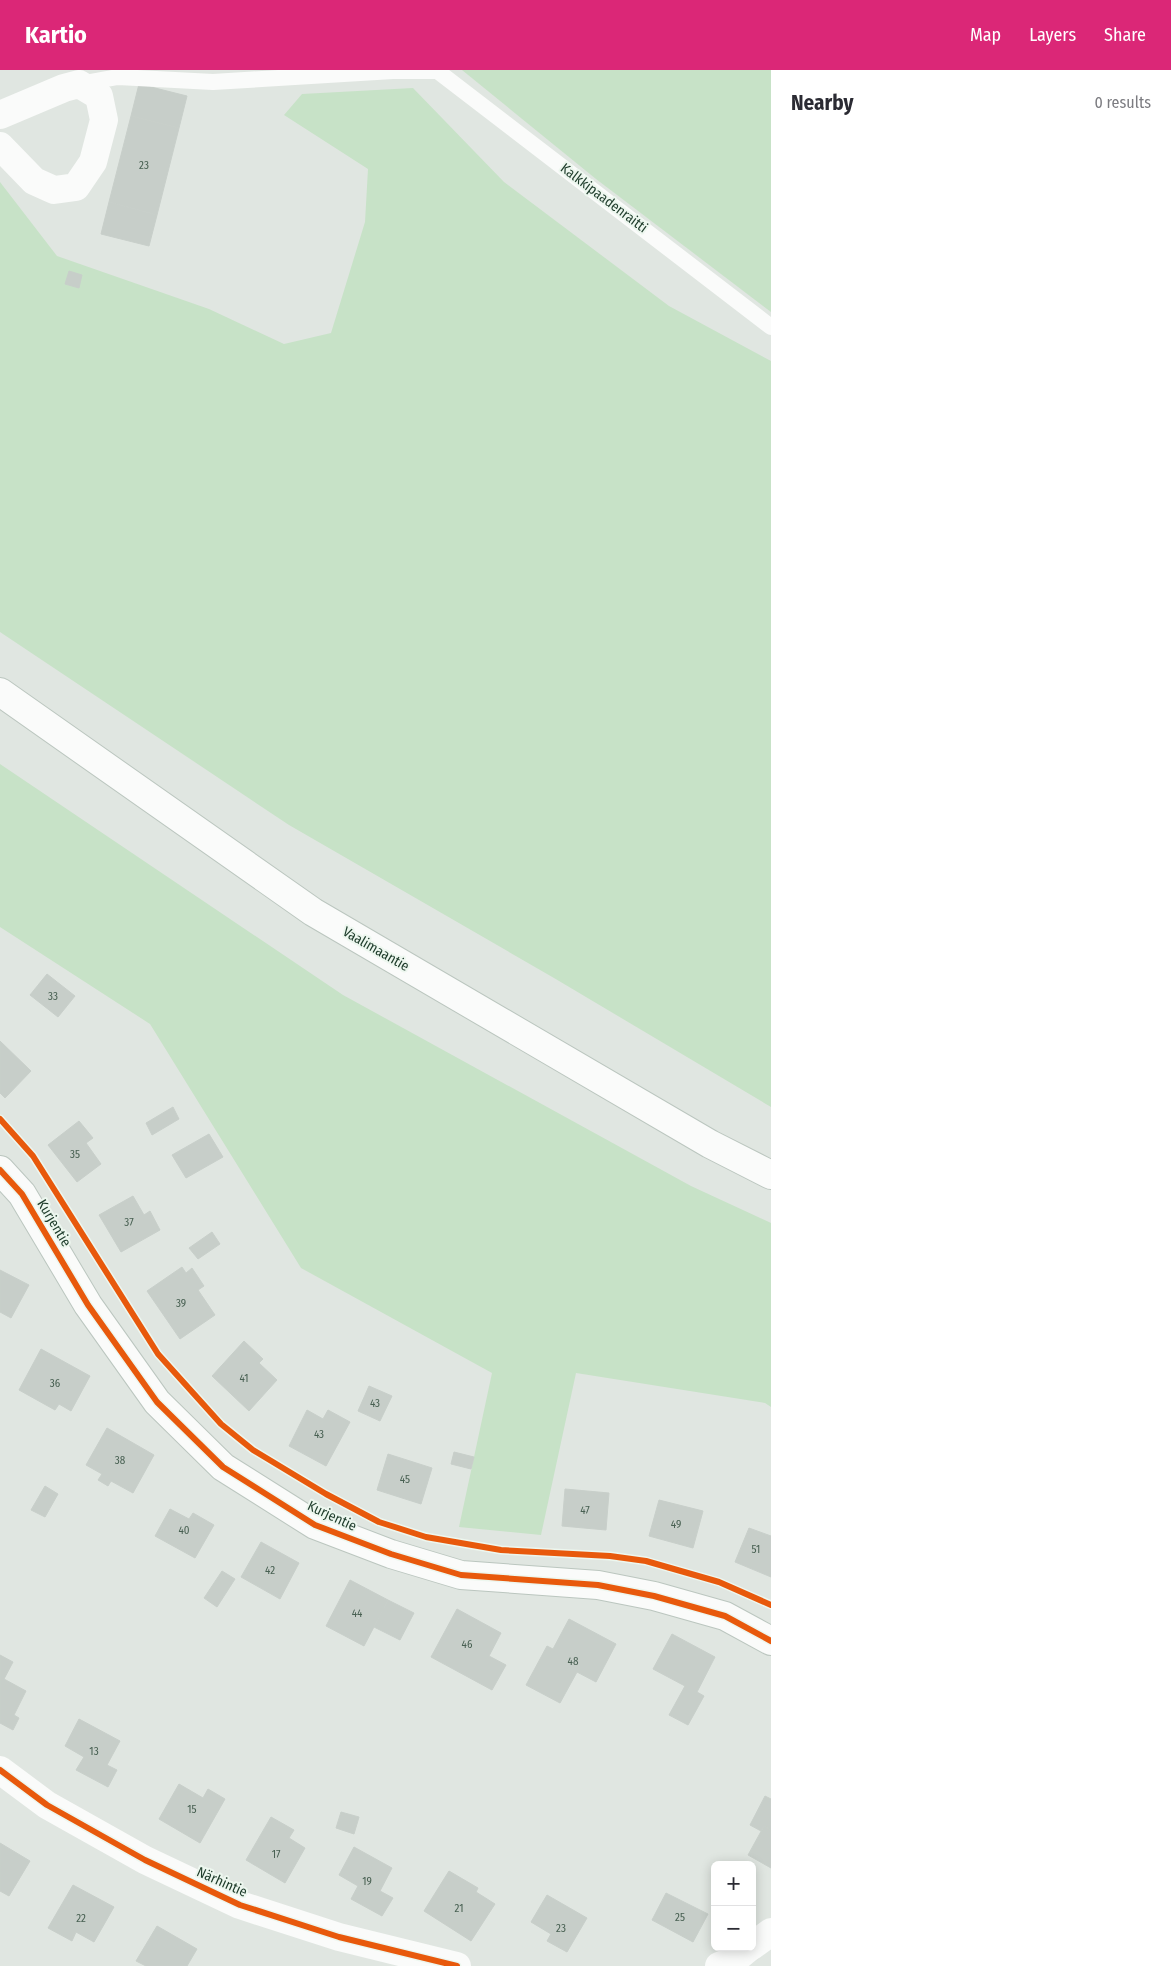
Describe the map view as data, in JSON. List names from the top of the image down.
{
  "streets": {
    "street": ["Vaalimaantie", "Kurjentie", "Närhintie"],
    "lane": ["Kalkkipaadenraitti"]
  },
  "house_numbers": [
    "23",
    "33",
    "35",
    "37",
    "39",
    "41",
    "36",
    "43",
    "43",
    "38",
    "45",
    "47",
    "49",
    "40",
    "51",
    "42",
    "44",
    "46",
    "48",
    "13",
    "15",
    "17",
    "19",
    "21",
    "25",
    "22",
    "23"
  ],
  "page": {
    "header": "Kartio",
    "nav": ["Map", "Layers", "Share"],
    "heading": ["Nearby", "0 results"],
    "map_buttons": ["+", "−"]
  }
}
